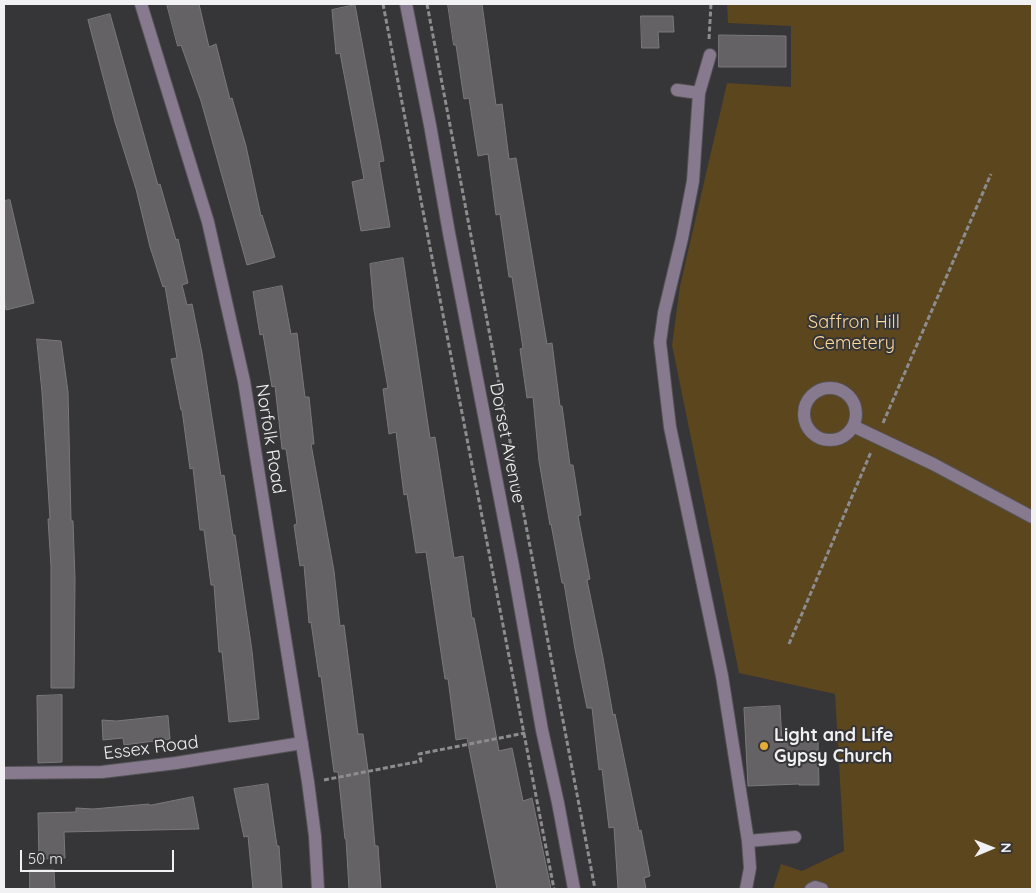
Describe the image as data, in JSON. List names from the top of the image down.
{
  "streets": {
    "street": ["Norfolk Road", "Dorset Avenue", "Essex Road"]
  },
  "crossings": [
    ["Norfolk Road", "Essex Road"]
  ],
  "parks": ["Saffron Hill Cemetery"],
  "places": ["Light and Life Gypsy Church"],
  "scale_bar": "50 m",
  "north": "right"
}
